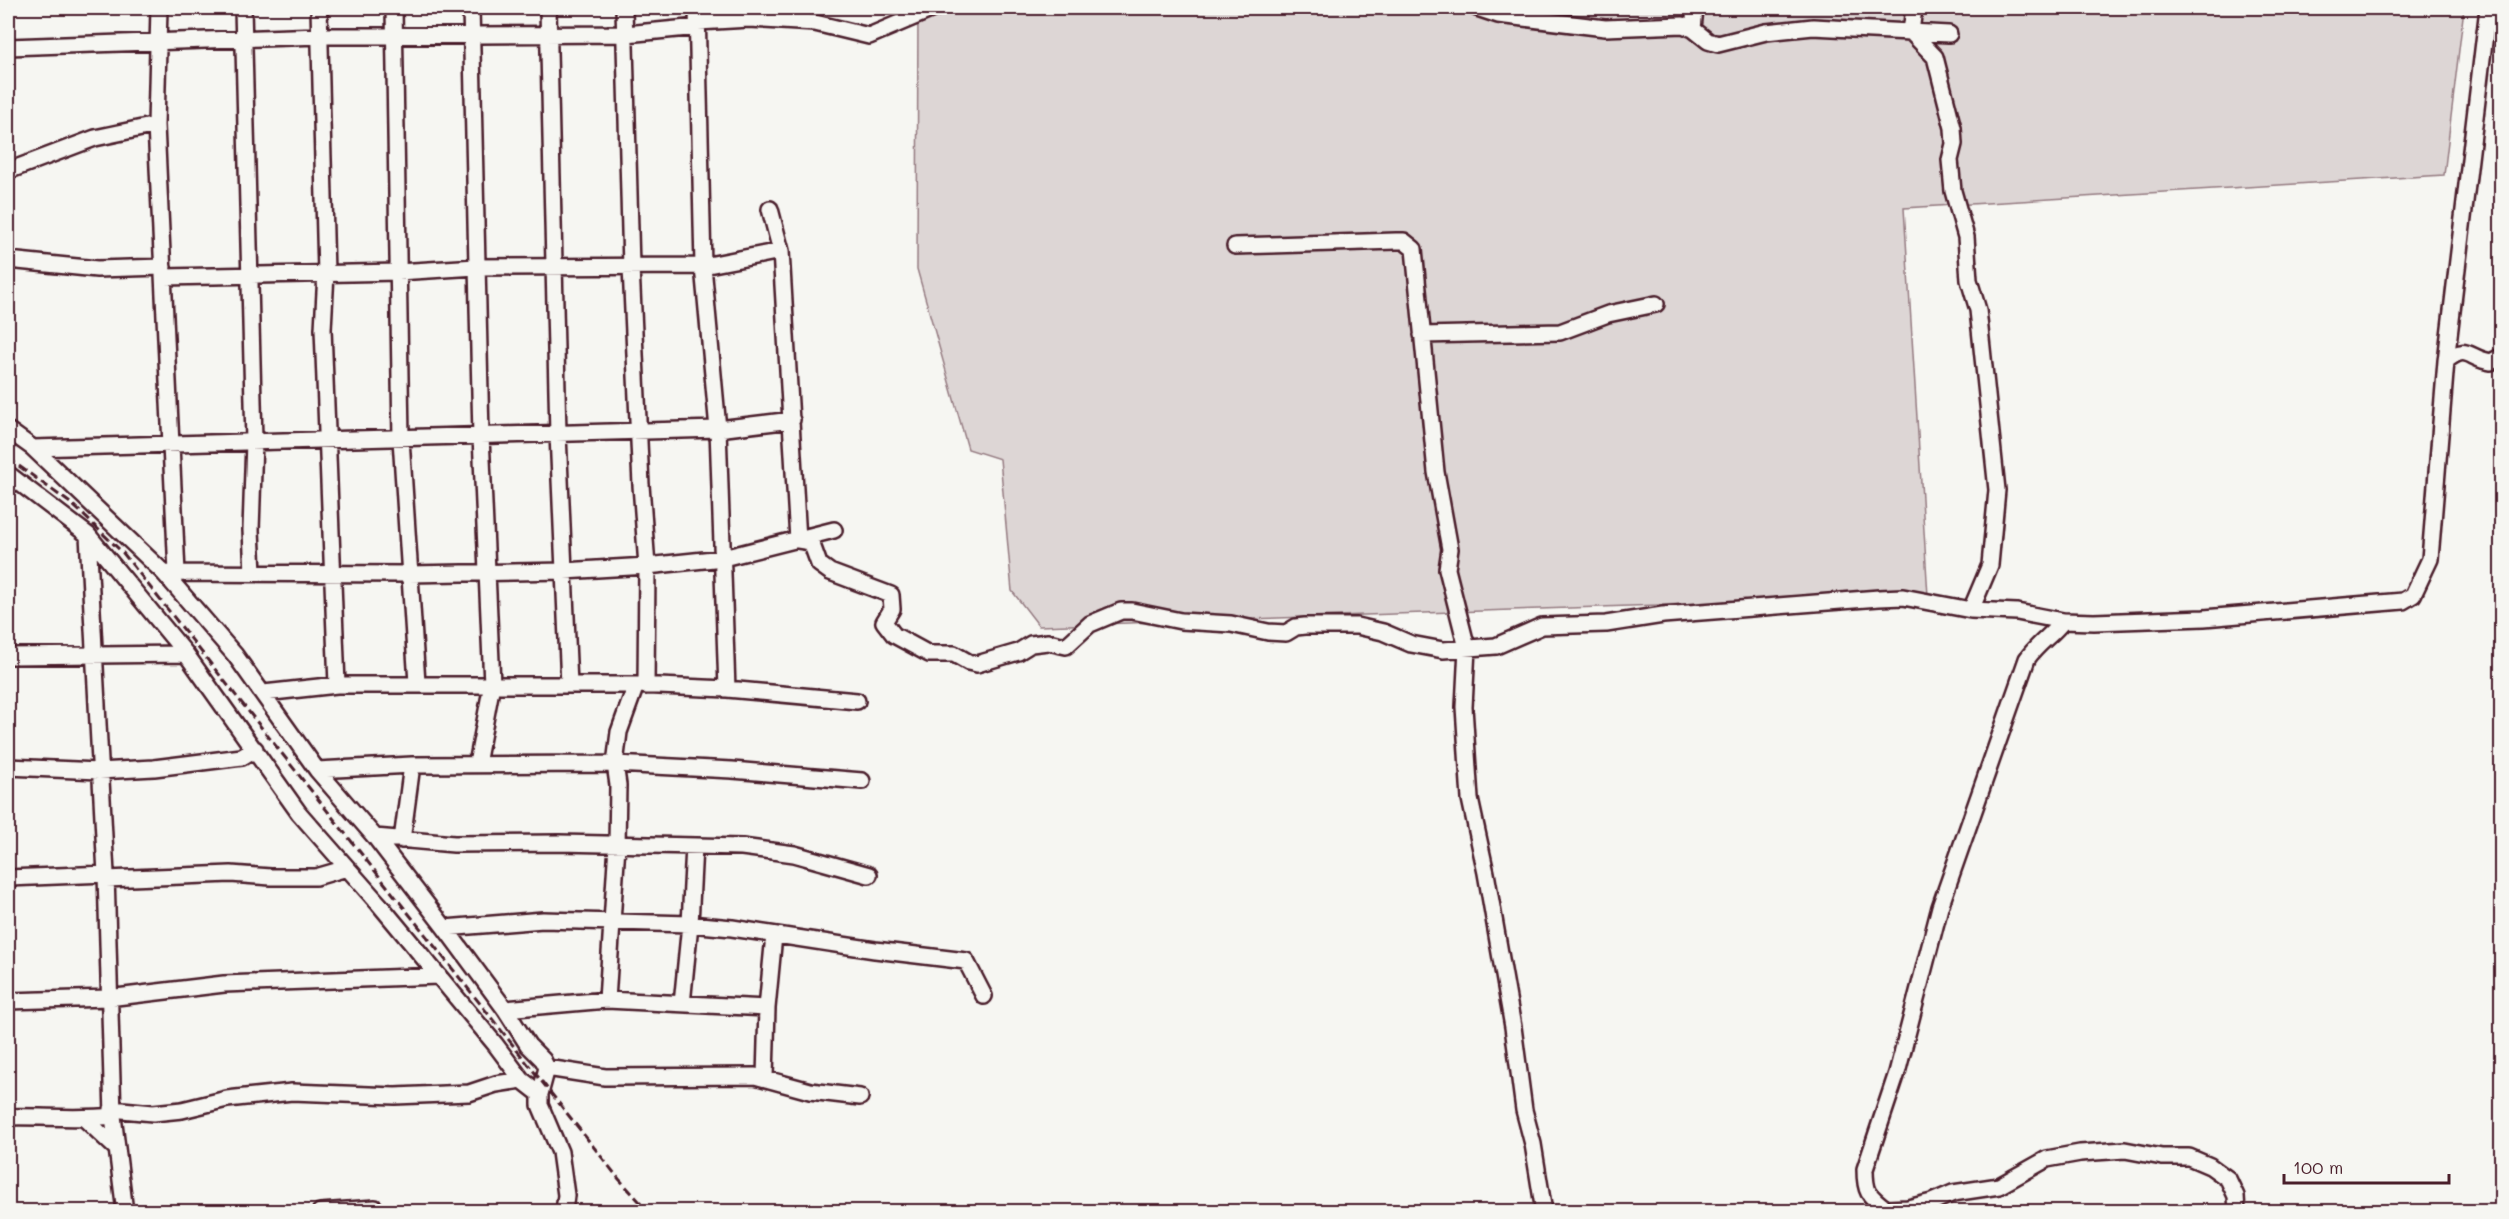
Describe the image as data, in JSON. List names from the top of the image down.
{
  "scale_bar": "100 m"
}
